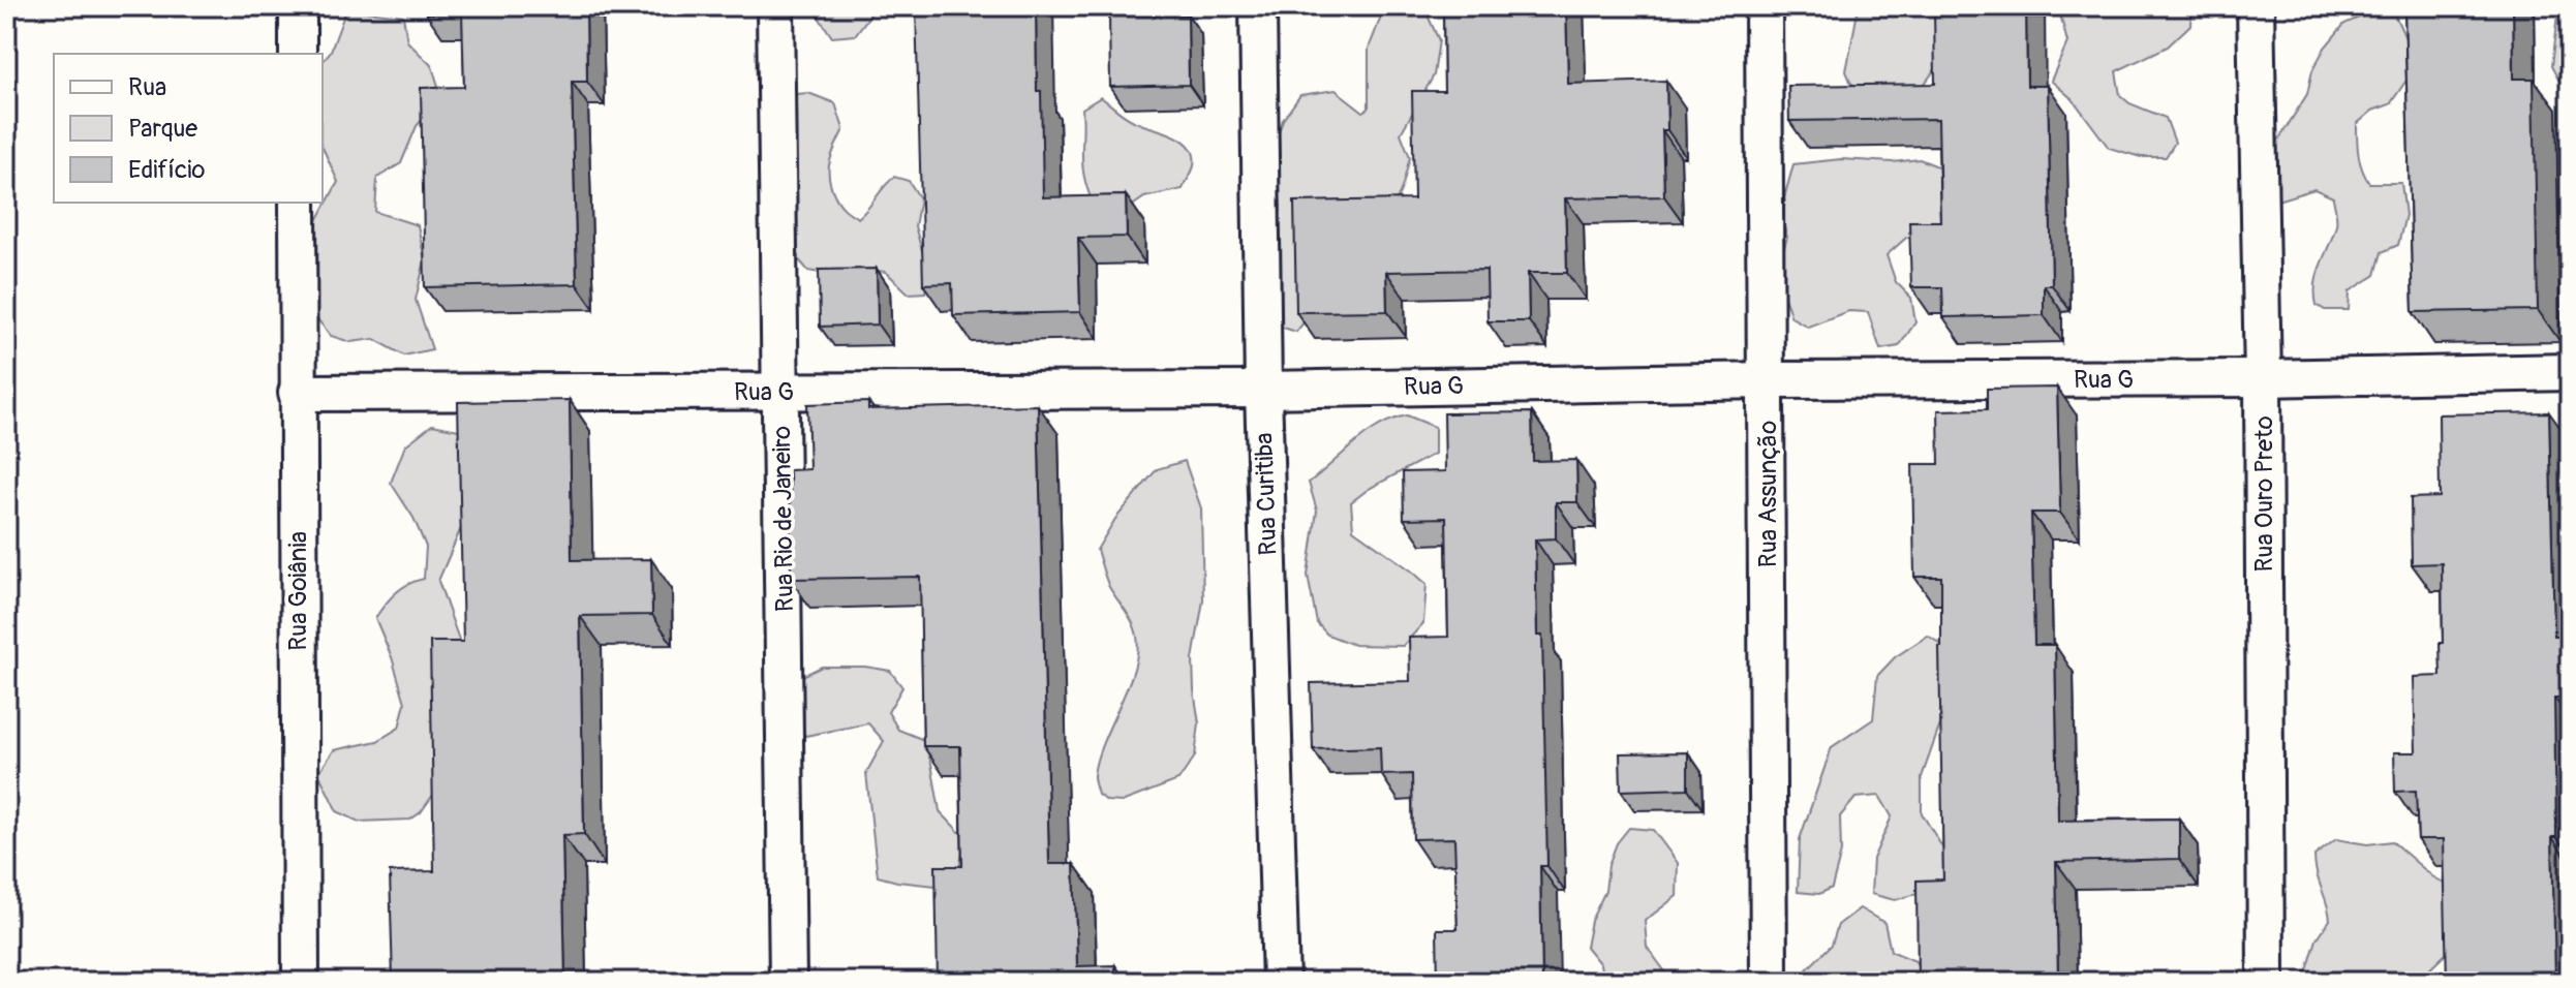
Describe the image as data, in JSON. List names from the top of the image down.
{
  "streets": {
    "street": [
      "Rua G",
      "Rua Curitiba",
      "Rua Assunção",
      "Rua Ouro Preto",
      "Rua Rio de Janeiro",
      "Rua Goiânia"
    ]
  },
  "crossings": [
    ["Rua G", "Rua Curitiba"],
    ["Rua G", "Rua Assunção"],
    ["Rua G", "Rua Ouro Preto"],
    ["Rua G", "Rua Rio de Janeiro"],
    ["Rua G", "Rua Goiânia"]
  ],
  "legend": ["Rua", "Parque", "Edifício"]
}
